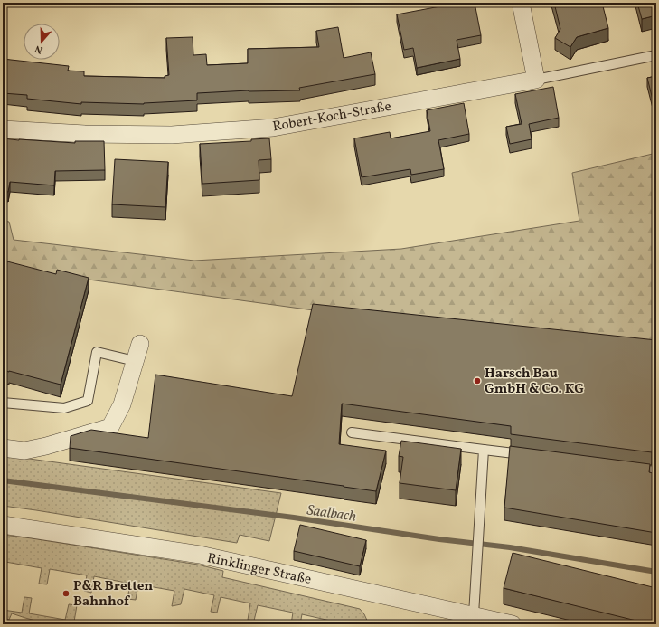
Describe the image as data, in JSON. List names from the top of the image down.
{
  "streets": {
    "street": ["Robert-Koch-Straße", "Rinklinger Straße"]
  },
  "water": ["Saalbach"],
  "places": ["Harsch Bau GmbH & Co. KG", "P&R Bretten Bahnhof"],
  "north": "bottom"
}
